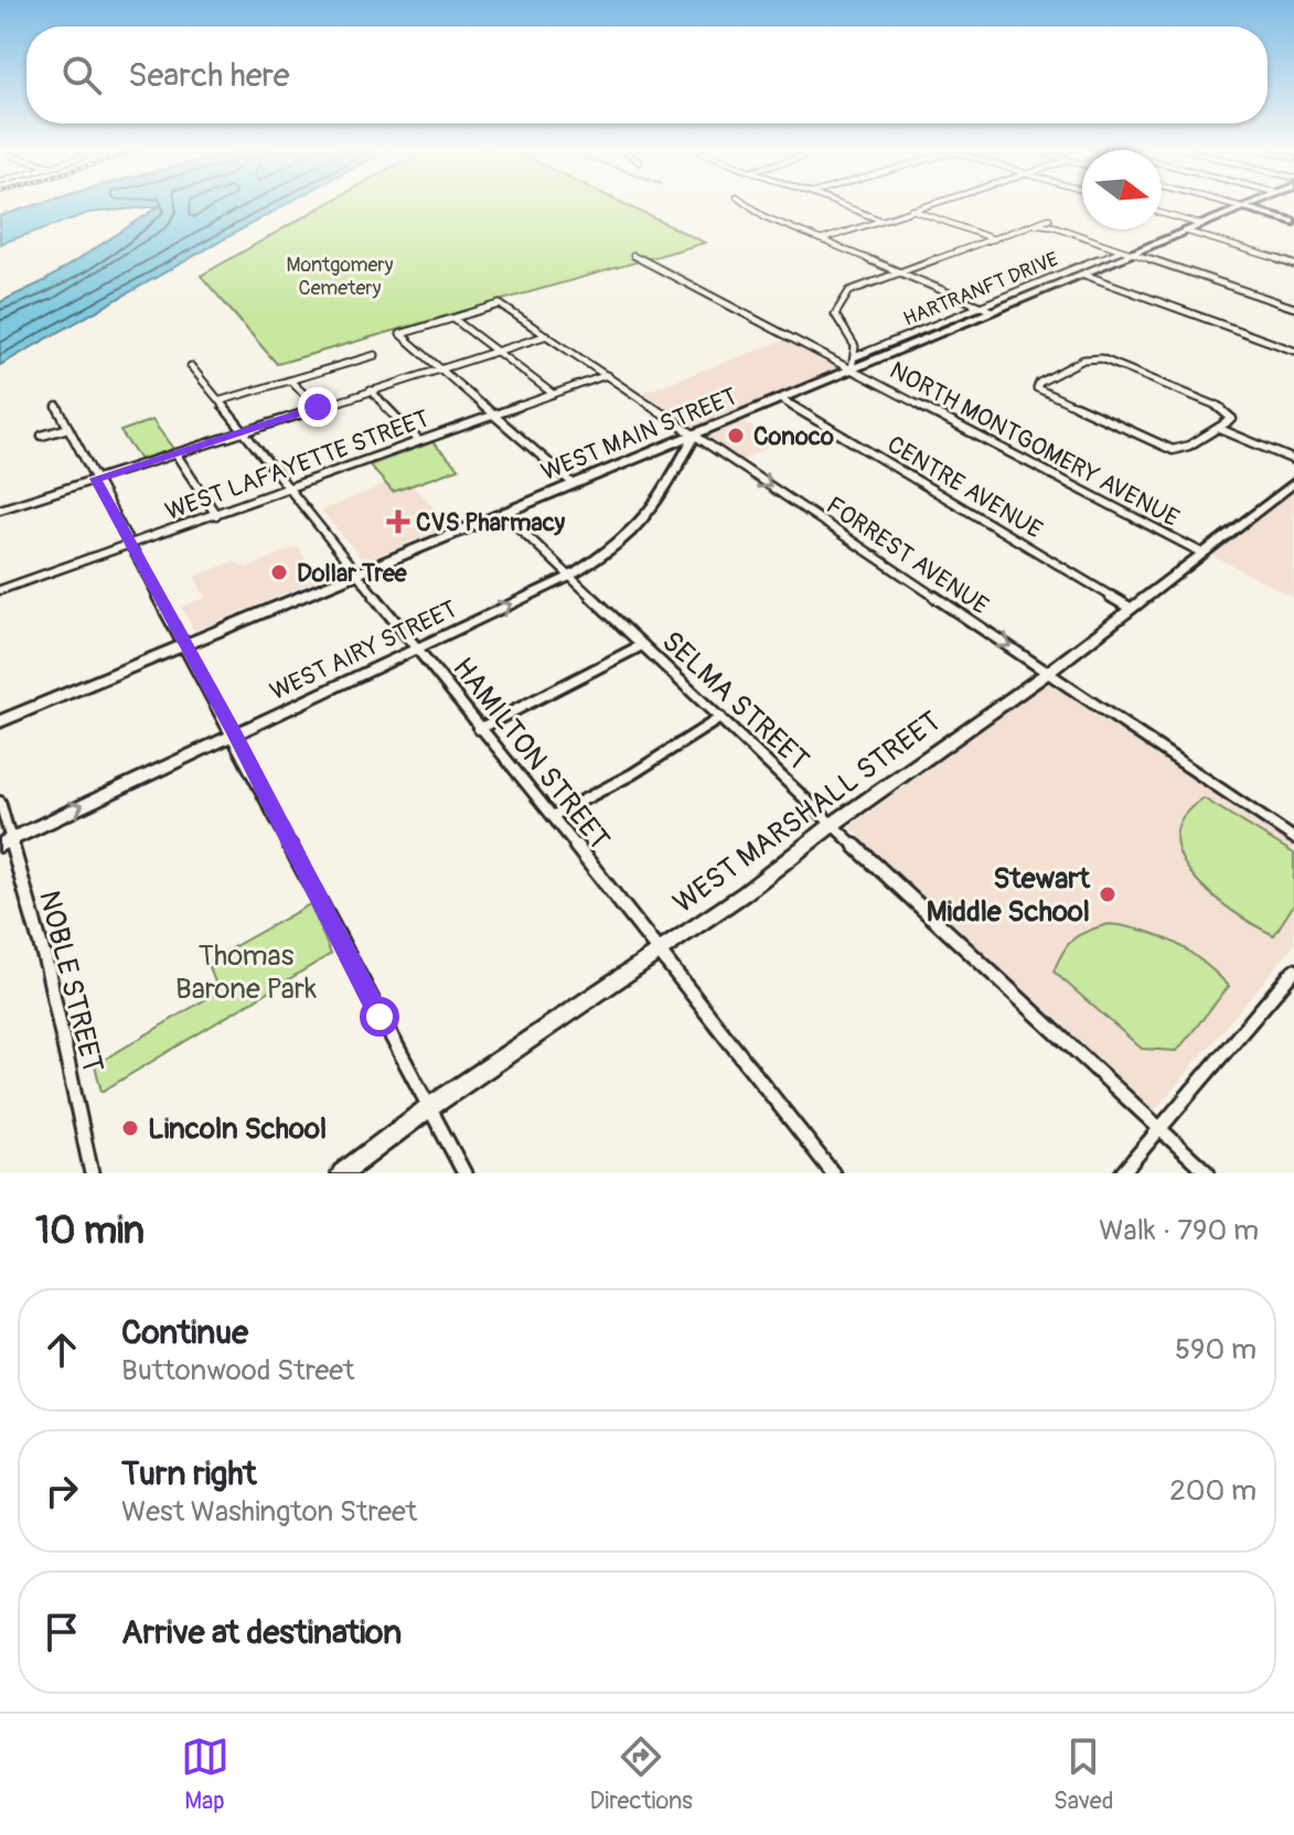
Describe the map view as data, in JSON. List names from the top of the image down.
{
  "streets": {
    "main road": ["WEST MAIN STREET"],
    "street": [
      "HARTRANFT DRIVE",
      "NORTH MONTGOMERY AVENUE",
      "WEST LAFAYETTE STREET",
      "CENTRE AVENUE",
      "FORREST AVENUE",
      "WEST AIRY STREET",
      "SELMA STREET",
      "HAMILTON STREET",
      "WEST MARSHALL STREET",
      "NOBLE STREET"
    ]
  },
  "crossings": [
    ["WEST MAIN STREET", "NORTH MONTGOMERY AVENUE"],
    ["WEST MAIN STREET", "CENTRE AVENUE"],
    ["WEST MAIN STREET", "FORREST AVENUE"],
    ["WEST MAIN STREET", "WEST AIRY STREET"],
    ["WEST MAIN STREET", "SELMA STREET"],
    ["WEST MAIN STREET", "HAMILTON STREET"],
    ["NORTH MONTGOMERY AVENUE", "WEST MARSHALL STREET"],
    ["WEST LAFAYETTE STREET", "FORREST AVENUE"],
    ["WEST LAFAYETTE STREET", "HAMILTON STREET"],
    ["CENTRE AVENUE", "WEST MARSHALL STREET"],
    ["FORREST AVENUE", "WEST AIRY STREET"],
    ["FORREST AVENUE", "WEST MARSHALL STREET"],
    ["WEST AIRY STREET", "SELMA STREET"],
    ["WEST AIRY STREET", "HAMILTON STREET"],
    ["WEST AIRY STREET", "NOBLE STREET"],
    ["SELMA STREET", "WEST MARSHALL STREET"],
    ["HAMILTON STREET", "WEST MARSHALL STREET"]
  ],
  "one_way": ["FORREST AVENUE"],
  "parks": ["Montgomery Cemetery", "Thomas Barone Park"],
  "places": {
    "other": [
      "Conoco",
      "Dollar Tree",
      "Stewart Middle School",
      "Lincoln School"
    ],
    "health": ["CVS Pharmacy"]
  },
  "north": "right",
  "page": {
    "search": "Search here",
    "heading": ["10 min", "Walk · 790 m"],
    "list": [
      ["Continue", "Buttonwood Street", "590 m"],
      ["Turn right", "West Washington Street", "200 m"],
      "Arrive at destination"
    ],
    "nav": ["Map", "Directions", "Saved"]
  }
}
